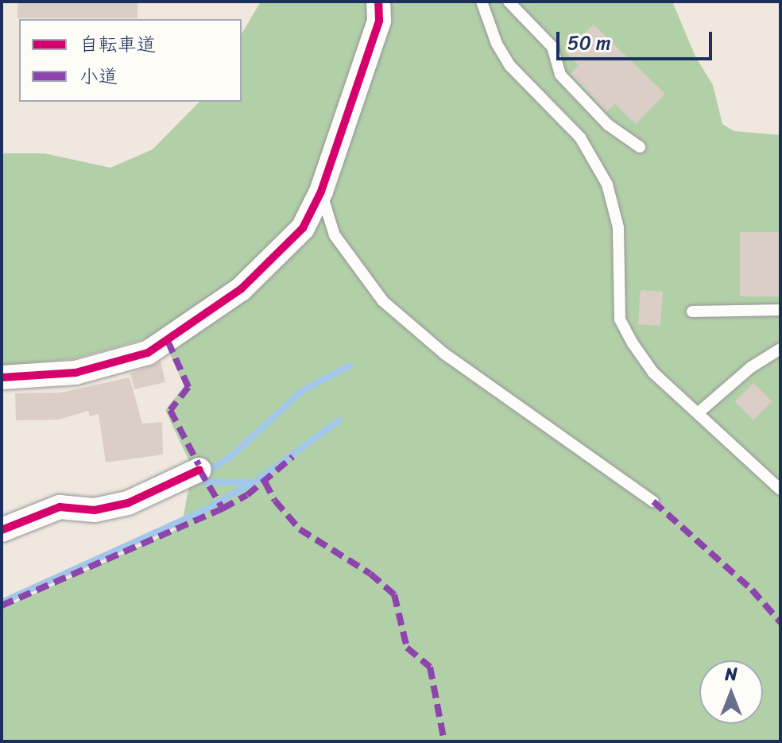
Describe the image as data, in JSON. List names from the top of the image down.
{
  "legend": ["自転車道", "小道"],
  "scale_bar": "50 m",
  "north": "top"
}
